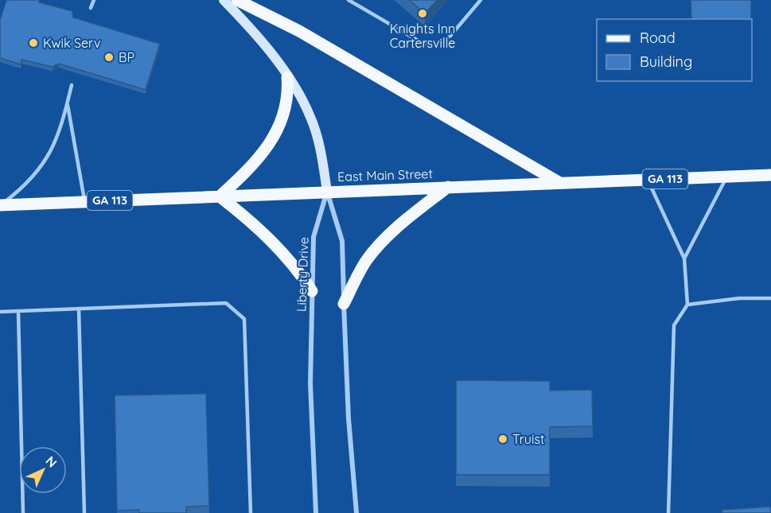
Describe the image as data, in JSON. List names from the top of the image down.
{
  "streets": {
    "main road": ["East Main Street", "GA 113"],
    "street": ["Liberty Drive"]
  },
  "crossings": [
    ["East Main Street", "Liberty Drive"]
  ],
  "places": [
    "Knights Inn Cartersville",
    "Kwik Serv",
    "BP",
    "Truist"
  ],
  "legend": ["Road", "Building"],
  "north": "top right"
}
